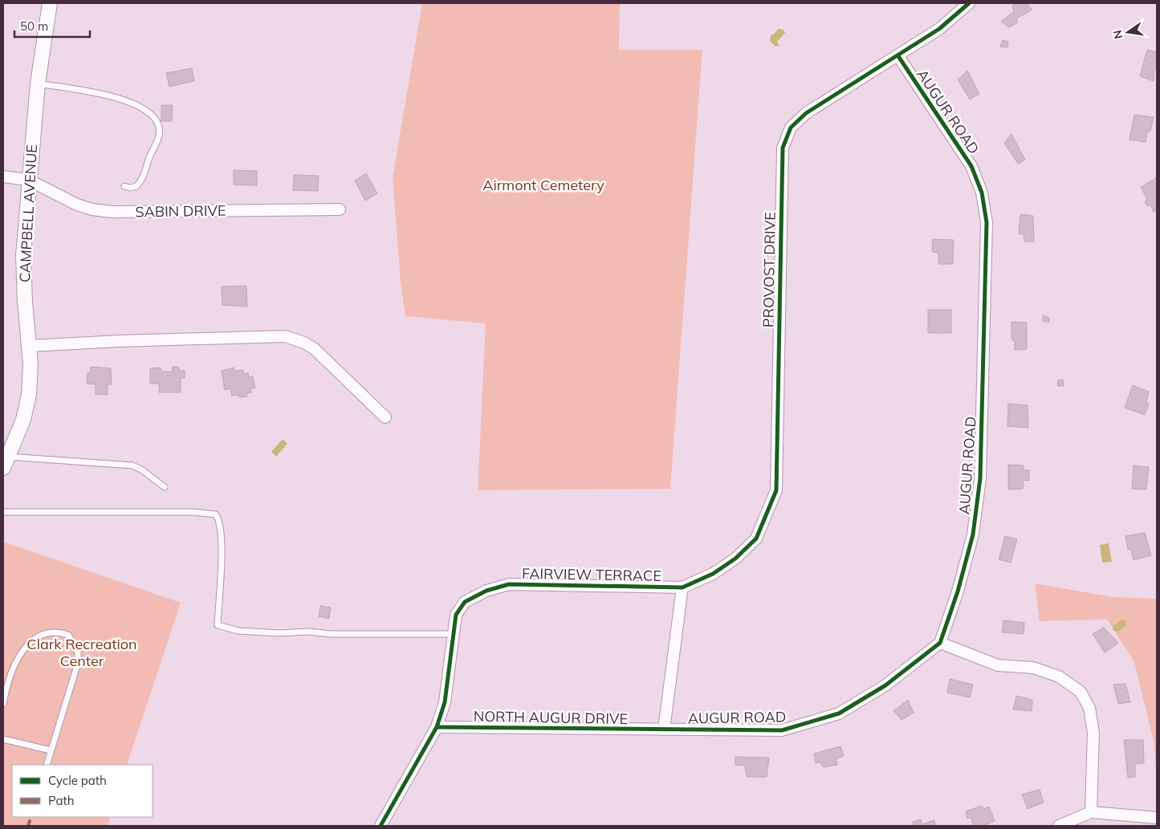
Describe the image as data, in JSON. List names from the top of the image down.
{
  "streets": {
    "street": [
      "AUGUR ROAD",
      "SABIN DRIVE",
      "CAMPBELL AVENUE",
      "PROVOST DRIVE",
      "FAIRVIEW TERRACE",
      "NORTH AUGUR DRIVE"
    ]
  },
  "crossings": [
    ["AUGUR ROAD", "PROVOST DRIVE"],
    ["AUGUR ROAD", "NORTH AUGUR DRIVE"],
    ["SABIN DRIVE", "CAMPBELL AVENUE"],
    ["PROVOST DRIVE", "FAIRVIEW TERRACE"],
    ["FAIRVIEW TERRACE", "NORTH AUGUR DRIVE"]
  ],
  "parks": ["Airmont Cemetery", "Clark Recreation Center"],
  "legend": ["Cycle path", "Path"],
  "scale_bar": "50 m",
  "north": "left"
}
